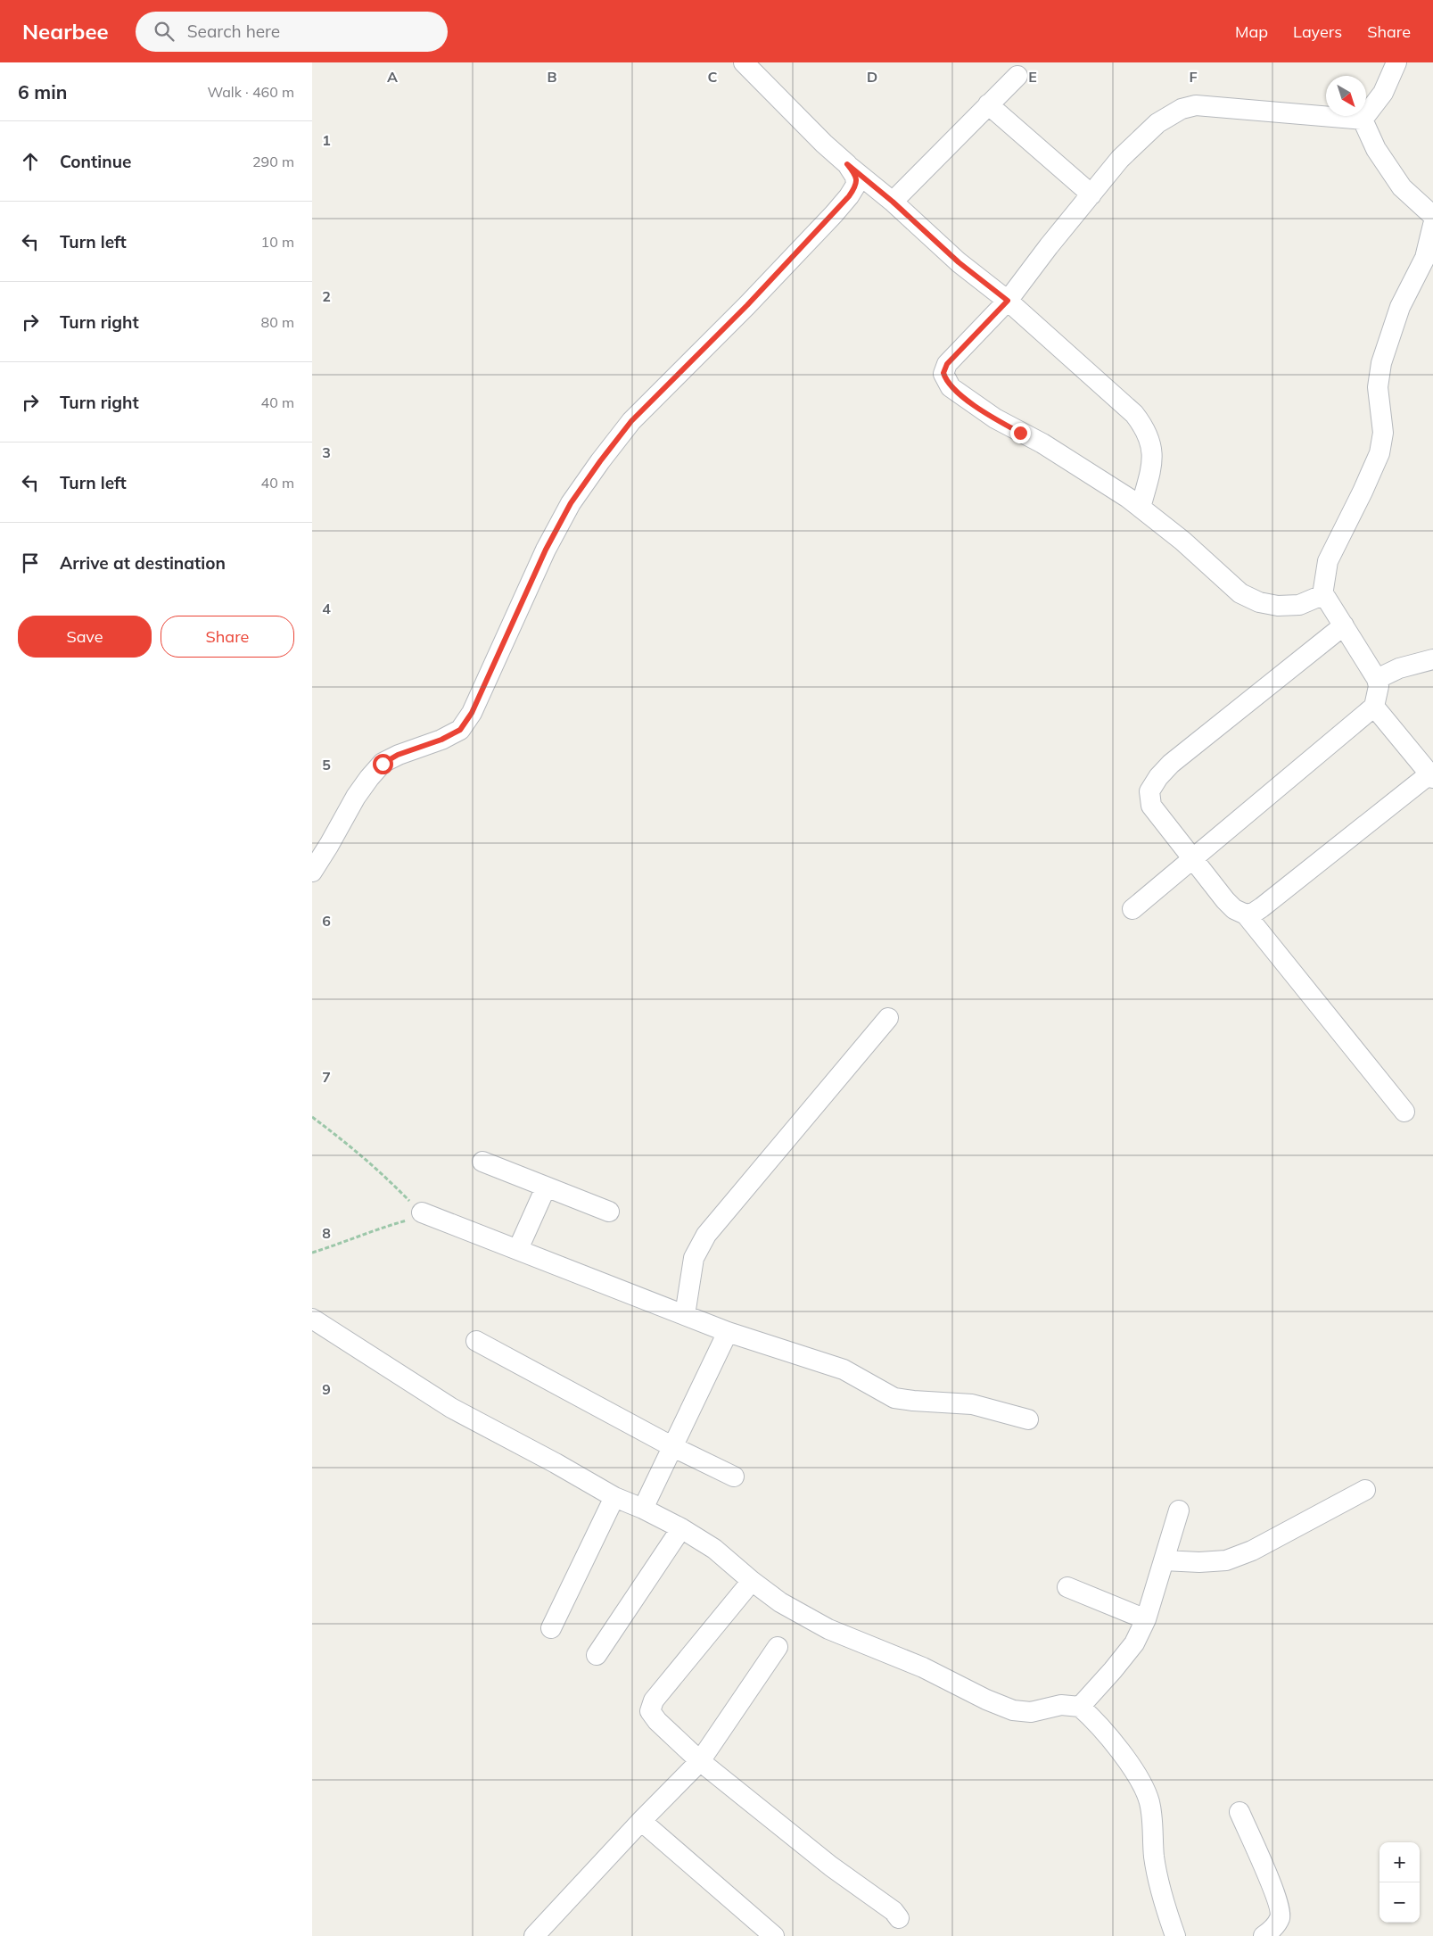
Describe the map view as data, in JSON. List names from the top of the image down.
{
  "north": "bottom right",
  "page": {
    "header": "Nearbee",
    "search": "Search here",
    "nav": ["Map", "Layers", "Share"],
    "heading": ["6 min", "Walk · 460 m"],
    "list": [
      ["Continue", "290 m"],
      ["Turn left", "10 m"],
      ["Turn right", "80 m"],
      ["Turn right", "40 m"],
      ["Turn left", "40 m"],
      "Arrive at destination"
    ],
    "buttons": ["Save", "Share"],
    "map_buttons": ["+", "−"]
  },
  "grid": {
    "columns": [
      "A",
      "B",
      "C",
      "D",
      "E",
      "F"
    ],
    "rows": [
      "1",
      "2",
      "3",
      "4",
      "5",
      "6",
      "7",
      "8",
      "9"
    ]
  }
}
